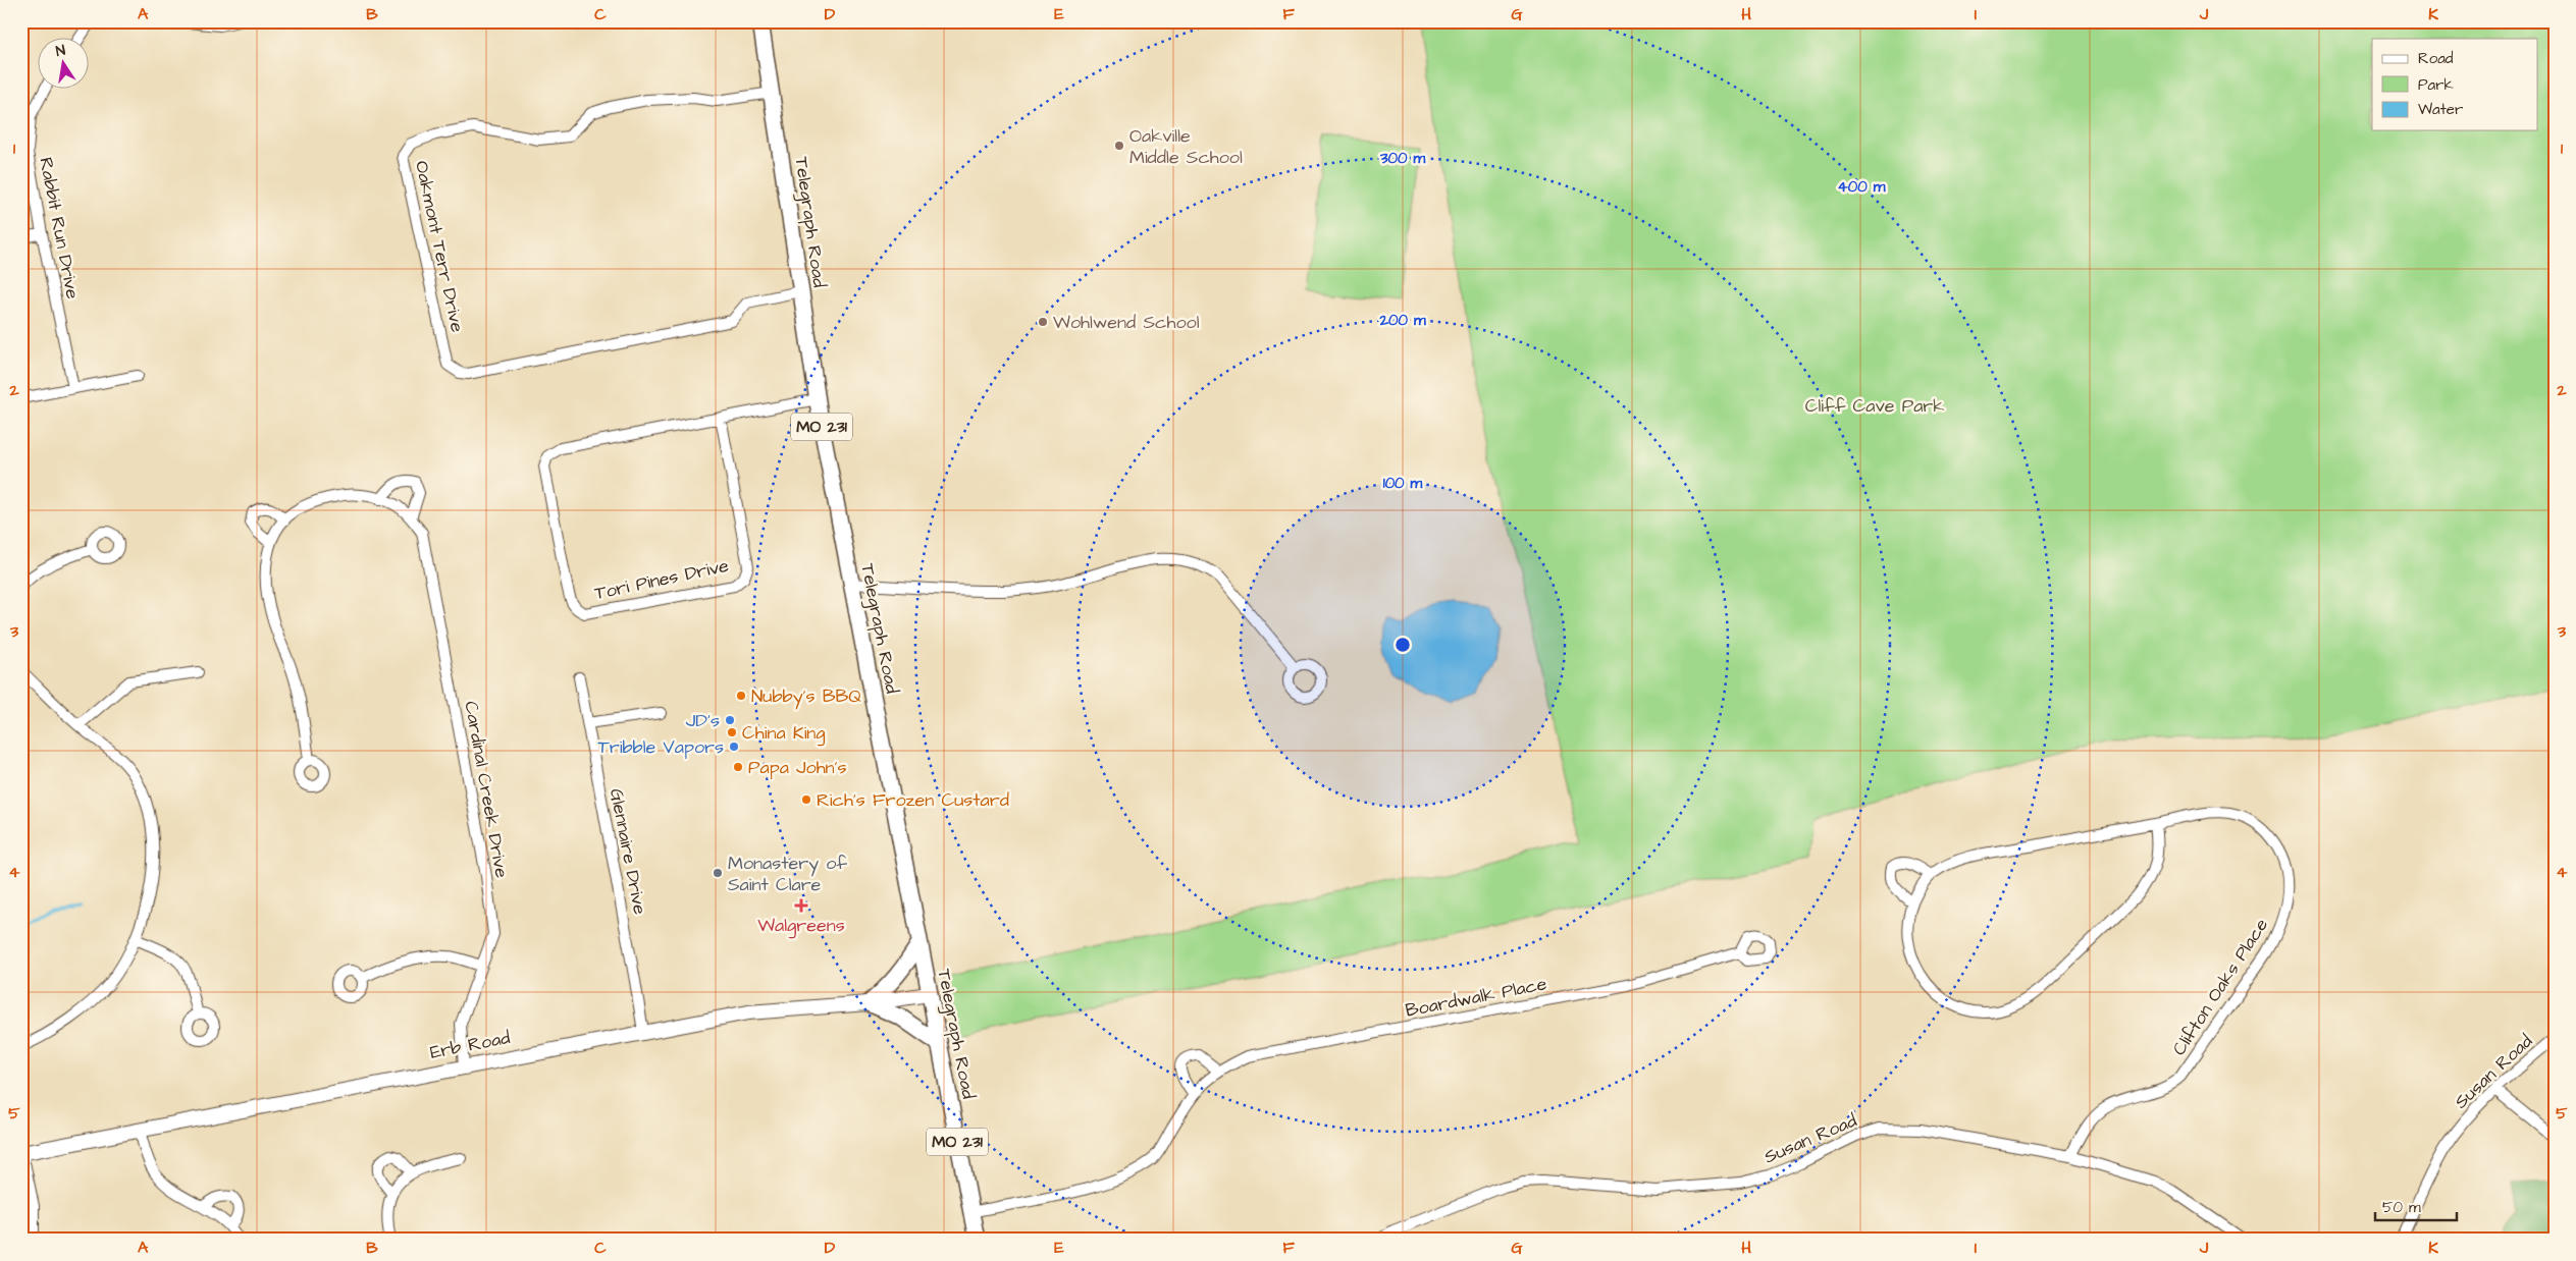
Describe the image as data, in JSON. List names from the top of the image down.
{
  "streets": {
    "main road": ["Telegraph Road", "MO 231"],
    "street": [
      "Rabbit Run Drive",
      "Oakmont Terr Drive",
      "Tori Pines Drive",
      "Cardinal Creek Drive",
      "Glennaire Drive",
      "Clifton Oaks Place",
      "Boardwalk Place",
      "Erb Road",
      "Susan Road"
    ]
  },
  "crossings": [
    ["Telegraph Road", "Oakmont Terr Drive"],
    ["Telegraph Road", "Tori Pines Drive"],
    ["Telegraph Road", "Boardwalk Place"],
    ["Telegraph Road", "Erb Road"],
    ["Cardinal Creek Drive", "Erb Road"],
    ["Glennaire Drive", "Erb Road"],
    ["Clifton Oaks Place", "Susan Road"]
  ],
  "parks": ["Cliff Cave Park"],
  "places": {
    "other": [
      "Oakville Middle School",
      "Wohlwend School",
      "Nubby’s BBQ",
      "JD’s",
      "China King",
      "Tribble Vapors",
      "Papa John's",
      "Rich’s Frozen Custard",
      "Monastery of Saint Clare"
    ],
    "health": ["Walgreens"]
  },
  "legend": ["Road", "Park", "Water"],
  "scale_bar": "50 m",
  "north": "top",
  "grid": {
    "columns": [
      "A",
      "B",
      "C",
      "D",
      "E",
      "F",
      "G",
      "H",
      "I",
      "J",
      "K"
    ],
    "rows": [
      "1",
      "2",
      "3",
      "4",
      "5"
    ]
  },
  "rings": [
    "300 m",
    "400 m",
    "200 m",
    "100 m"
  ]
}
